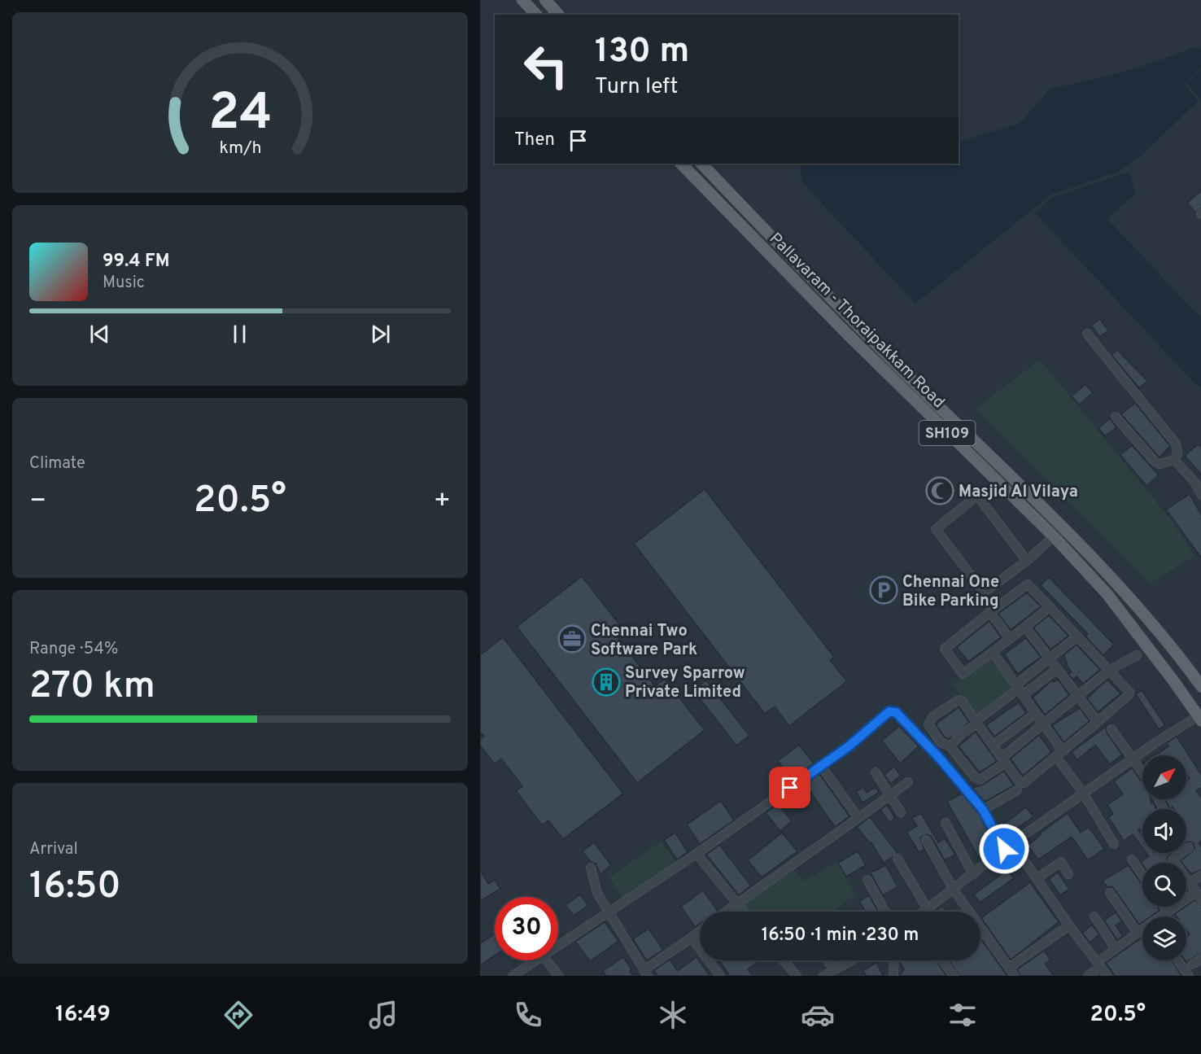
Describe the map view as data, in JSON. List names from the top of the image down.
{
  "streets": {
    "main road": ["Pallavaram - Thoraipakkam Road", "SH109"]
  },
  "places": {
    "mosque": ["Masjid Al Vilaya"],
    "parking": ["Chennai One Bike Parking"],
    "office": ["Chennai Two Software Park"],
    "building": ["Survey Sparrow Private Limited"]
  },
  "north": "top right",
  "page": {
    "turn": ["130 m", "Turn left"],
    "then": "Then",
    "song": ["99.4 FM", "Music"],
    "tile": [
      "Climate",
      ["Range · 54%", "270 km"],
      ["Arrival", "16:50"]
    ],
    "heat": ["−", "20.5°", "+"],
    "limit": "30",
    "trip": "16:50 · 1 min · 230 m",
    "tabs": ["16:49", "20.5°"],
    "gauge": ["24", "km/h"]
  }
}
